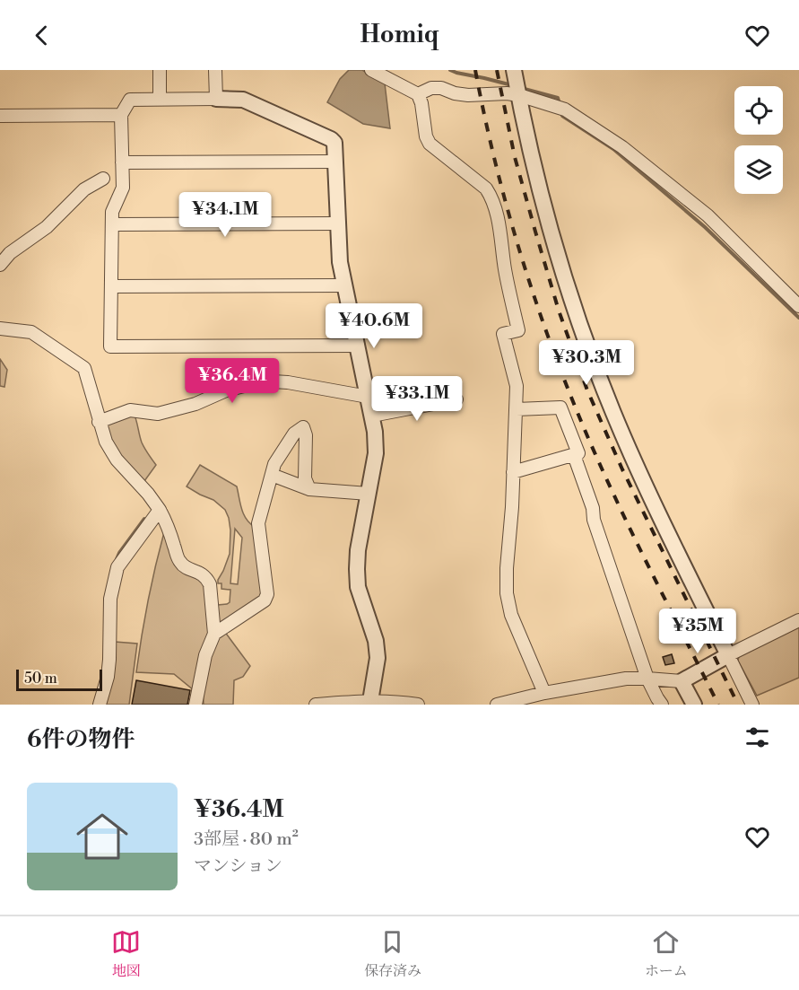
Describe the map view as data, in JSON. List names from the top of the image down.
{
  "scale_bar": "50 m",
  "page": {
    "header": "Homiq",
    "price": [
      "¥34.1M",
      "¥40.6M",
      "¥30.3M",
      "¥36.4M",
      "¥33.1M",
      "¥35M"
    ],
    "scale": "50 m",
    "heading": "6件の物件",
    "list": [
      {
        "name": "¥36.4M",
        "note": "3部屋 · 80 m² · マンション"
      }
    ],
    "tabs": ["地図", "保存済み", "ホーム"]
  }
}
